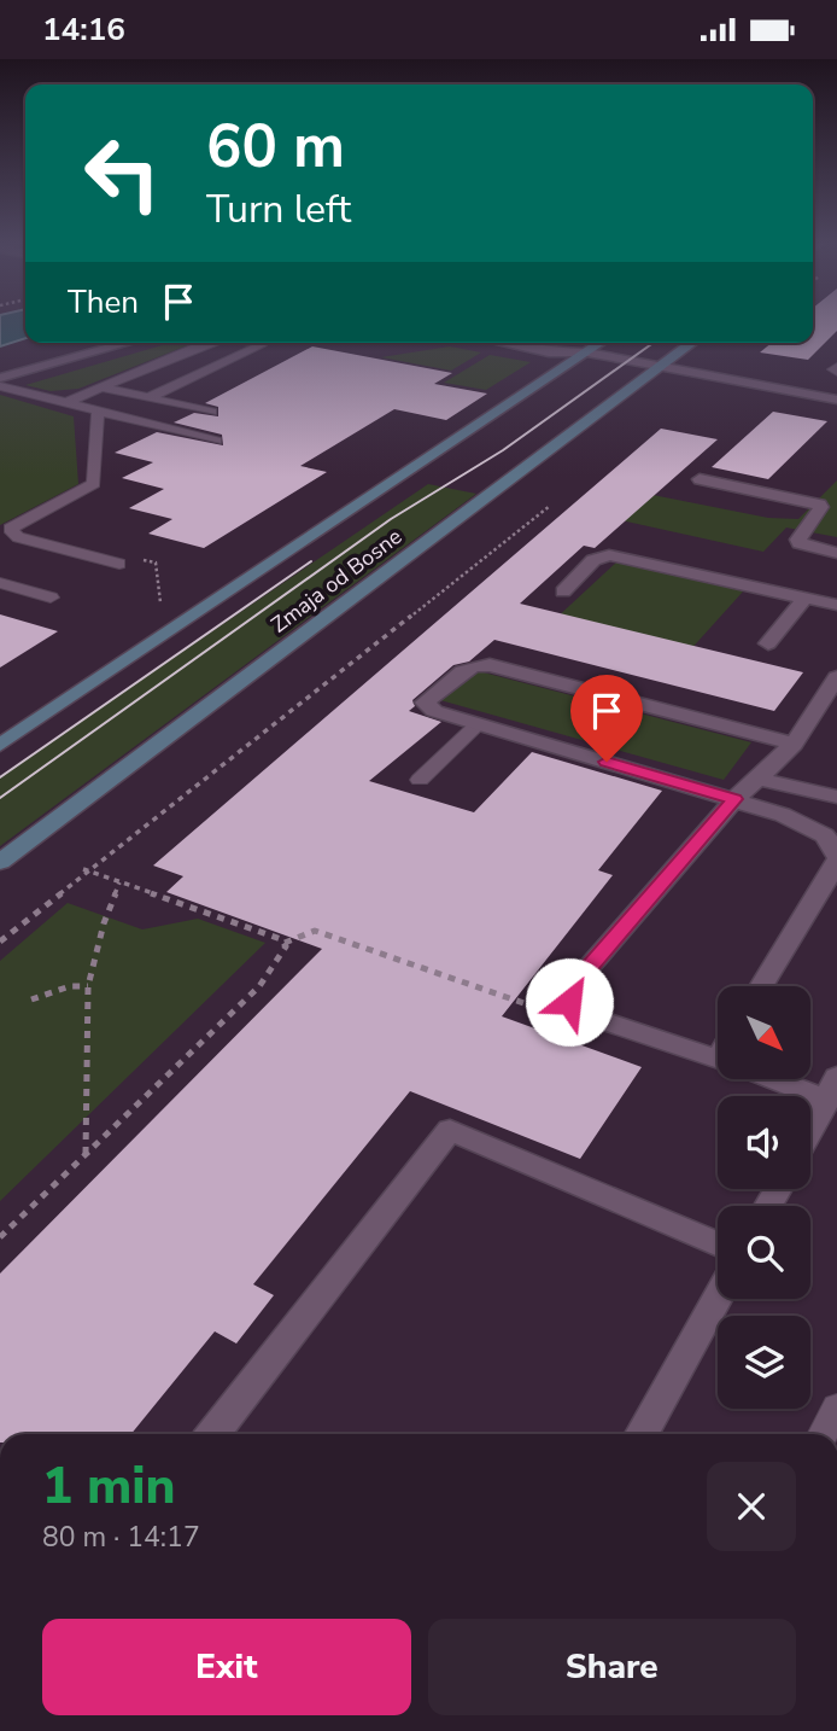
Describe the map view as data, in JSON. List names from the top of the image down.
{
  "streets": {
    "main road": ["Zmaja od Bosne"]
  },
  "north": "bottom right",
  "page": {
    "status": "14:16",
    "turn": ["60 m", "Turn left"],
    "then": "Then",
    "heading": ["1 min", "80 m · 14:17"],
    "buttons": ["Exit", "Share"]
  }
}
